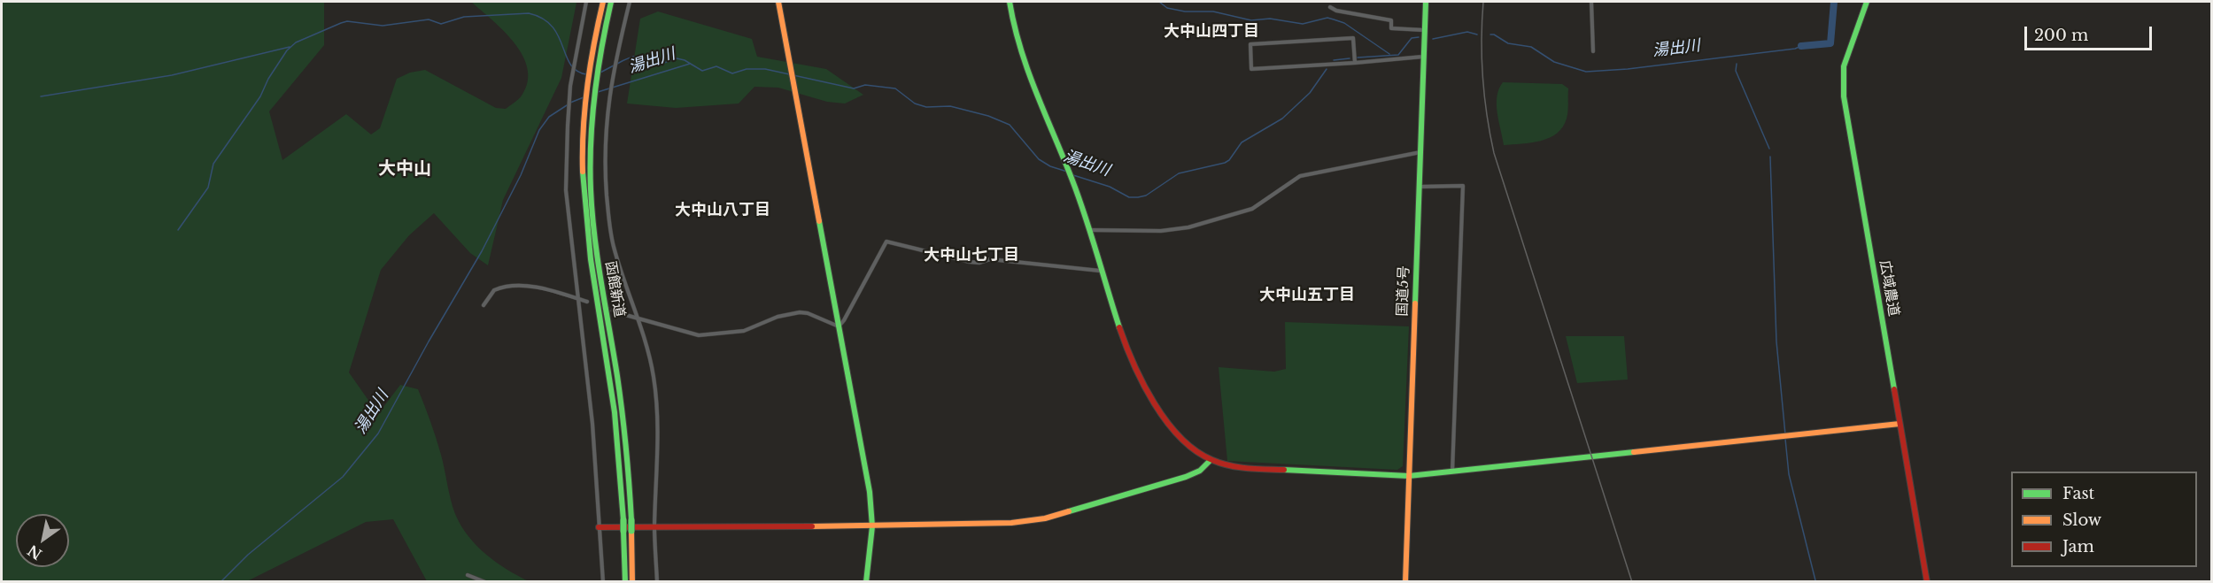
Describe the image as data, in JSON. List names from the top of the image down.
{
  "streets": {
    "main road": ["広域農道", "函館新道", "国道5号"]
  },
  "districts": [
    "大中山四丁目",
    "大中山",
    "大中山八丁目",
    "大中山七丁目",
    "大中山五丁目"
  ],
  "water": ["湯出川"],
  "legend": ["Fast", "Slow", "Jam"],
  "scale_bar": "200 m",
  "north": "bottom left"
}
